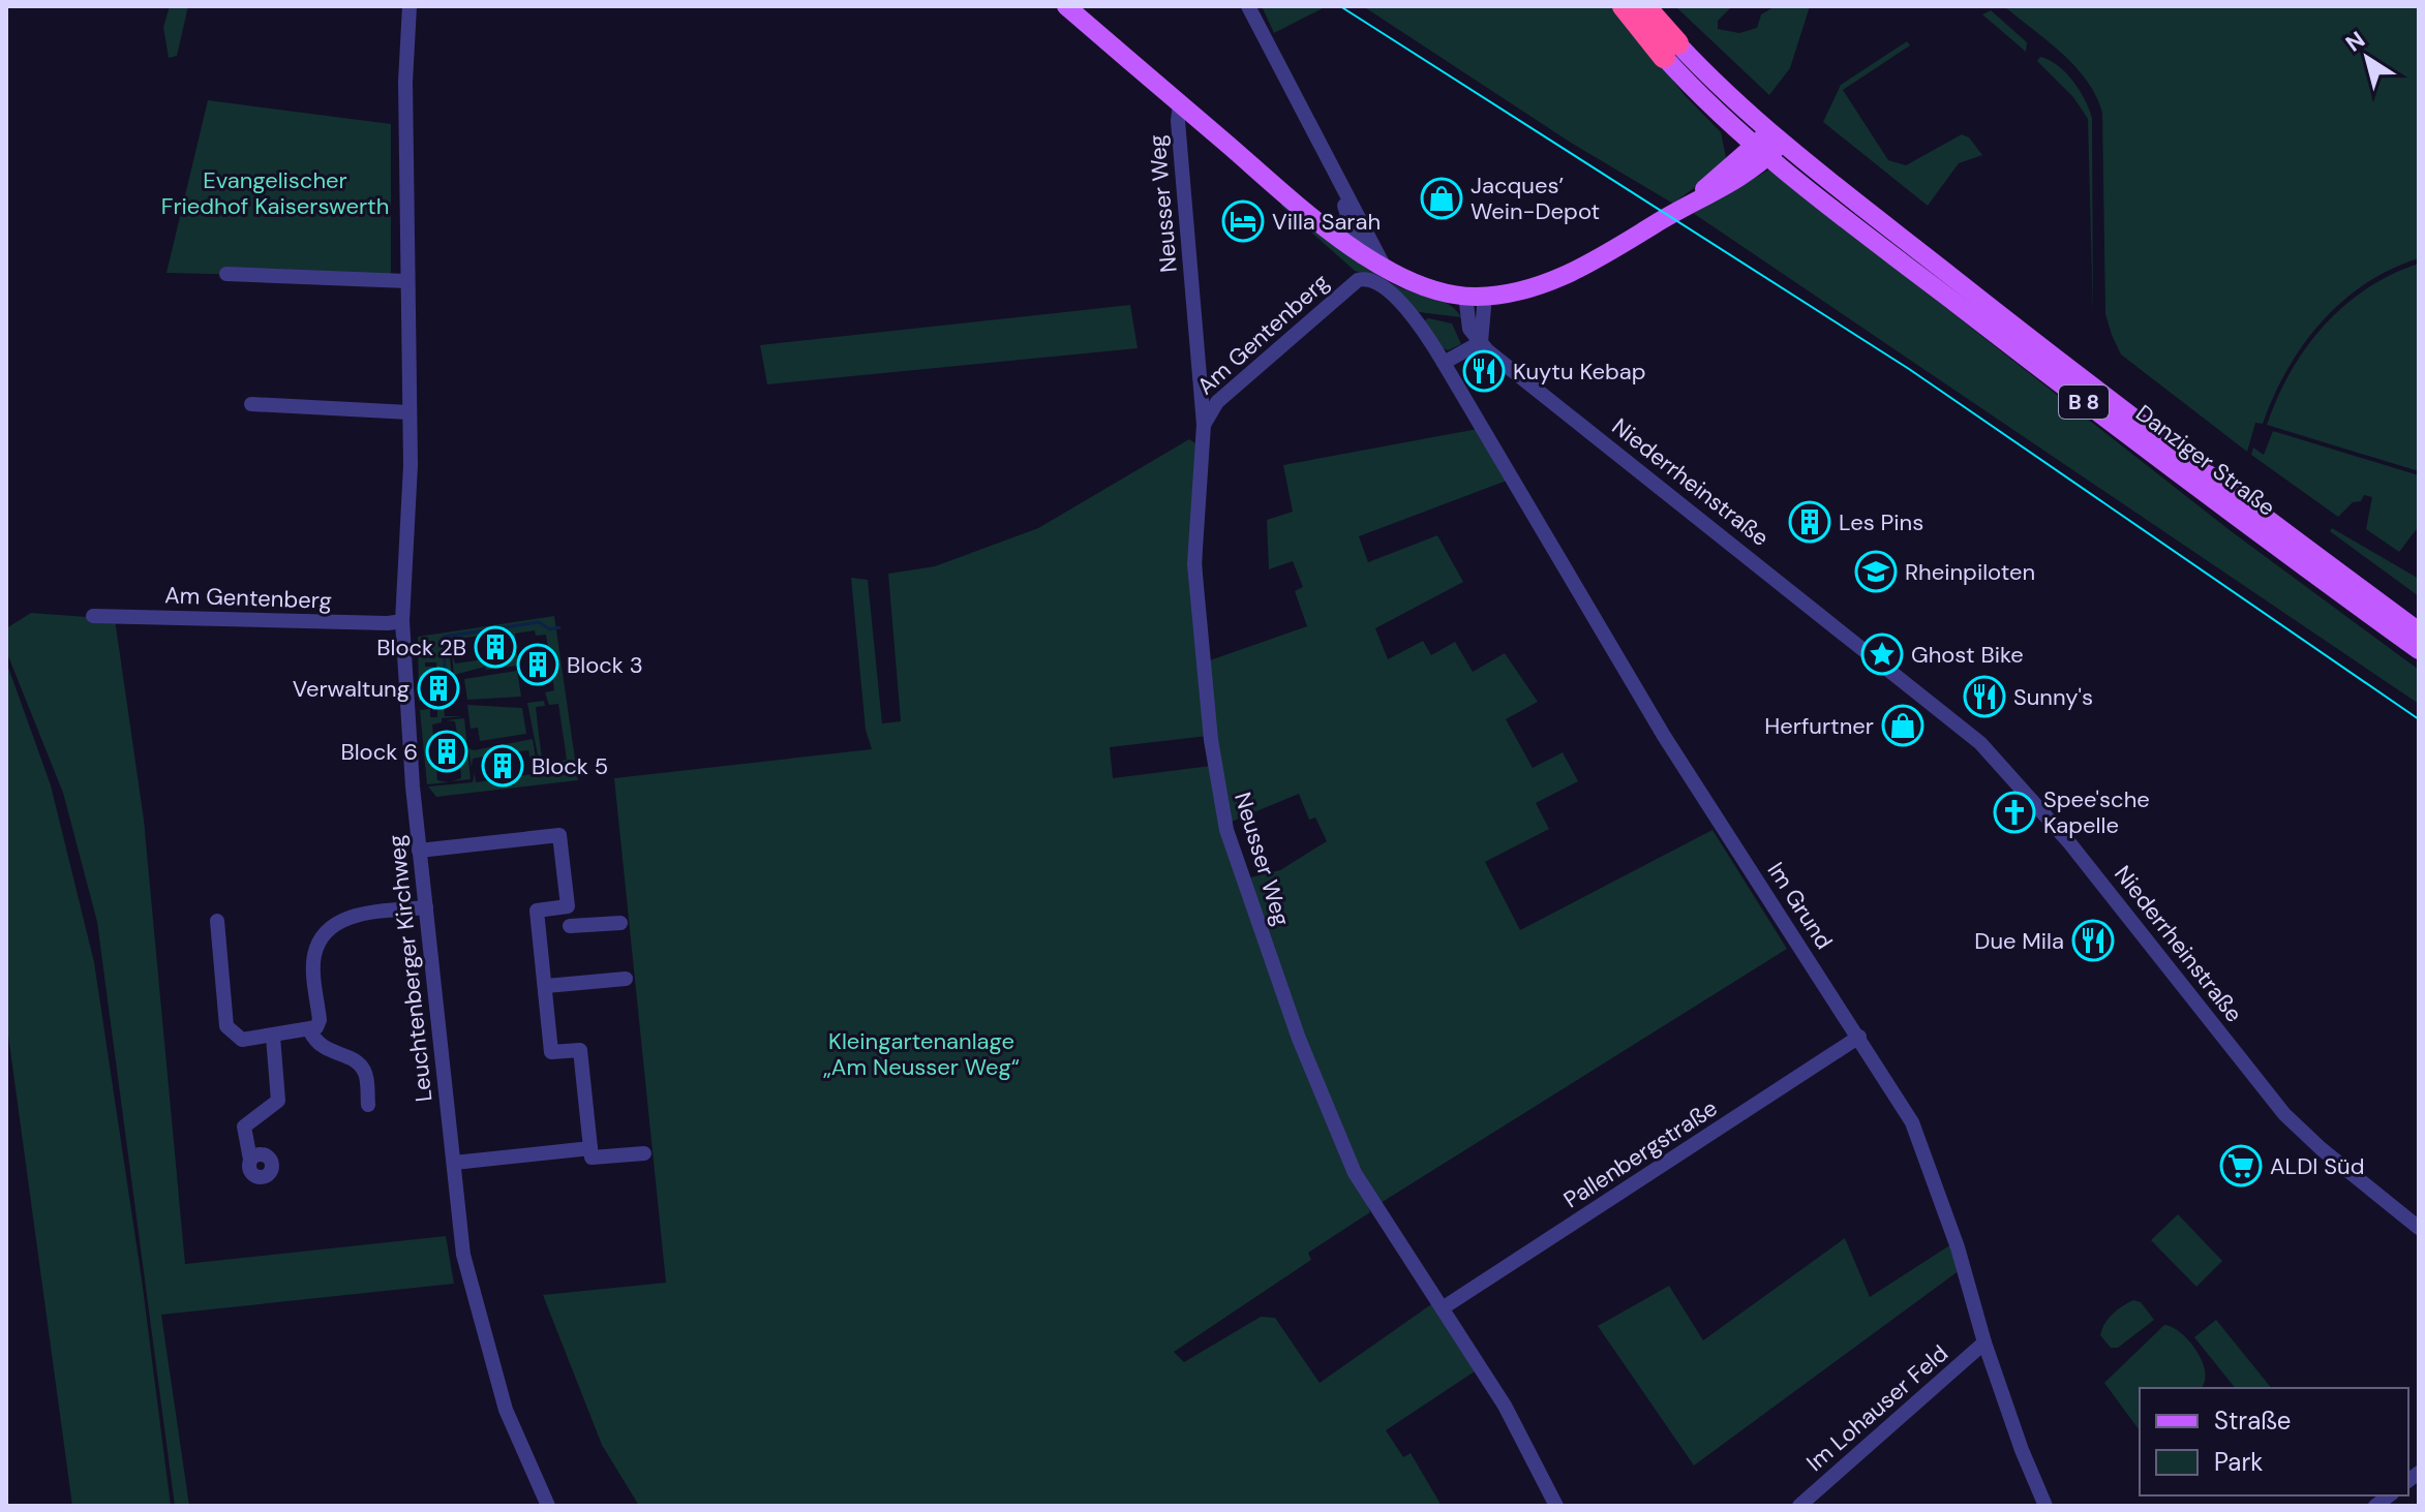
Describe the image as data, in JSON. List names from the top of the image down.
{
  "streets": {
    "highway": ["B 8", "Danziger Straße"],
    "street": [
      "Neusser Weg",
      "Am Gentenberg",
      "Niederrheinstraße",
      "Im Grund",
      "Leuchtenberger Kirchweg",
      "Pallenbergstraße",
      "Im Lohauser Feld"
    ]
  },
  "crossings": [
    ["Neusser Weg", "Am Gentenberg"],
    ["Neusser Weg", "Pallenbergstraße"],
    ["Am Gentenberg", "Im Grund"],
    ["Am Gentenberg", "Leuchtenberger Kirchweg"],
    ["Im Grund", "Pallenbergstraße"],
    ["Im Grund", "Im Lohauser Feld"]
  ],
  "parks": ["Evangelischer Friedhof Kaiserswerth", "Kleingartenanlage „Am Neusser Weg“"],
  "places": {
    "shop": ["Jacques’ Wein-Depot", "Herfurtner"],
    "hotel": ["Villa Sarah"],
    "restaurant": ["Kuytu Kebap", "Sunny's", "Due Mila"],
    "building": [
      "Les Pins",
      "Block 2B",
      "Block 3",
      "Verwaltung",
      "Block 6",
      "Block 5"
    ],
    "school or university": ["Rheinpiloten"],
    "place": ["Ghost Bike"],
    "church": ["Spee'sche Kapelle"],
    "supermarket": ["ALDI Süd"]
  },
  "legend": ["Straße", "Park"],
  "north": "top left"
}
